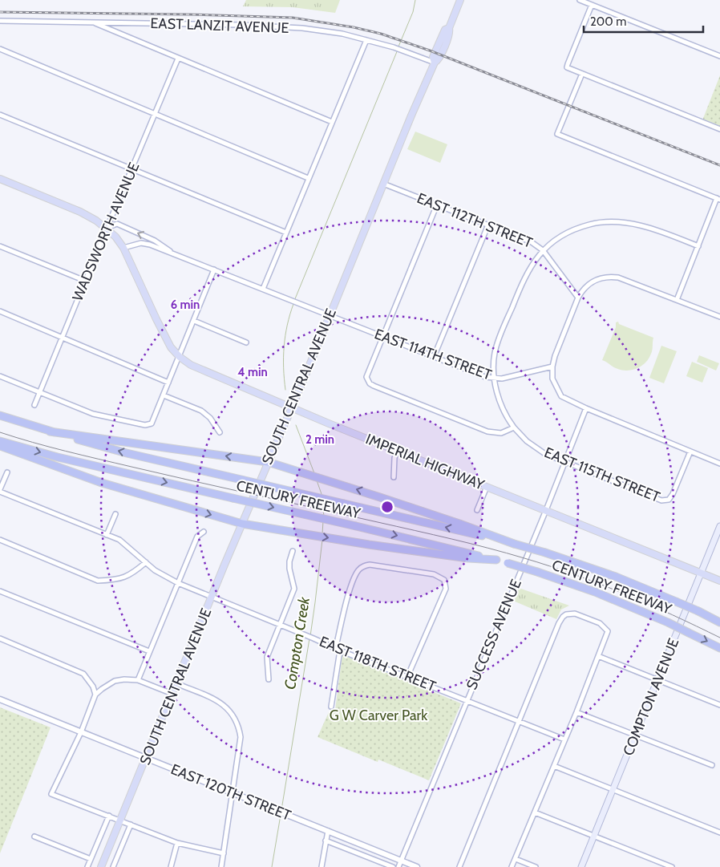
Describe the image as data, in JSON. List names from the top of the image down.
{
  "streets": {
    "highway": ["CENTURY FREEWAY"],
    "main road": ["SOUTH CENTRAL AVENUE", "IMPERIAL HIGHWAY", "COMPTON AVENUE"],
    "street": [
      "EAST LANZIT AVENUE",
      "EAST 112TH STREET",
      "WADSWORTH AVENUE",
      "EAST 114TH STREET",
      "EAST 115TH STREET",
      "SUCCESS AVENUE",
      "EAST 118TH STREET",
      "EAST 120TH STREET"
    ]
  },
  "crossings": [
    ["EAST LANZIT AVENUE", "SOUTH CENTRAL AVENUE"],
    ["EAST 112TH STREET", "SOUTH CENTRAL AVENUE"],
    ["EAST 112TH STREET", "EAST 115TH STREET"],
    ["WADSWORTH AVENUE", "EAST 114TH STREET"],
    ["WADSWORTH AVENUE", "IMPERIAL HIGHWAY"],
    ["EAST 114TH STREET", "SOUTH CENTRAL AVENUE"],
    ["EAST 114TH STREET", "IMPERIAL HIGHWAY"],
    ["EAST 114TH STREET", "EAST 115TH STREET"],
    ["SOUTH CENTRAL AVENUE", "IMPERIAL HIGHWAY"],
    ["SOUTH CENTRAL AVENUE", "EAST 118TH STREET"],
    ["SOUTH CENTRAL AVENUE", "EAST 120TH STREET"],
    ["IMPERIAL HIGHWAY", "SUCCESS AVENUE"],
    ["IMPERIAL HIGHWAY", "COMPTON AVENUE"],
    ["EAST 115TH STREET", "SUCCESS AVENUE"],
    ["SUCCESS AVENUE", "EAST 118TH STREET"],
    ["SUCCESS AVENUE", "EAST 120TH STREET"]
  ],
  "water": ["Compton Creek"],
  "parks": ["G W Carver Park"],
  "scale_bar": "200 m",
  "rings": ["6 min", "4 min", "2 min"]
}
